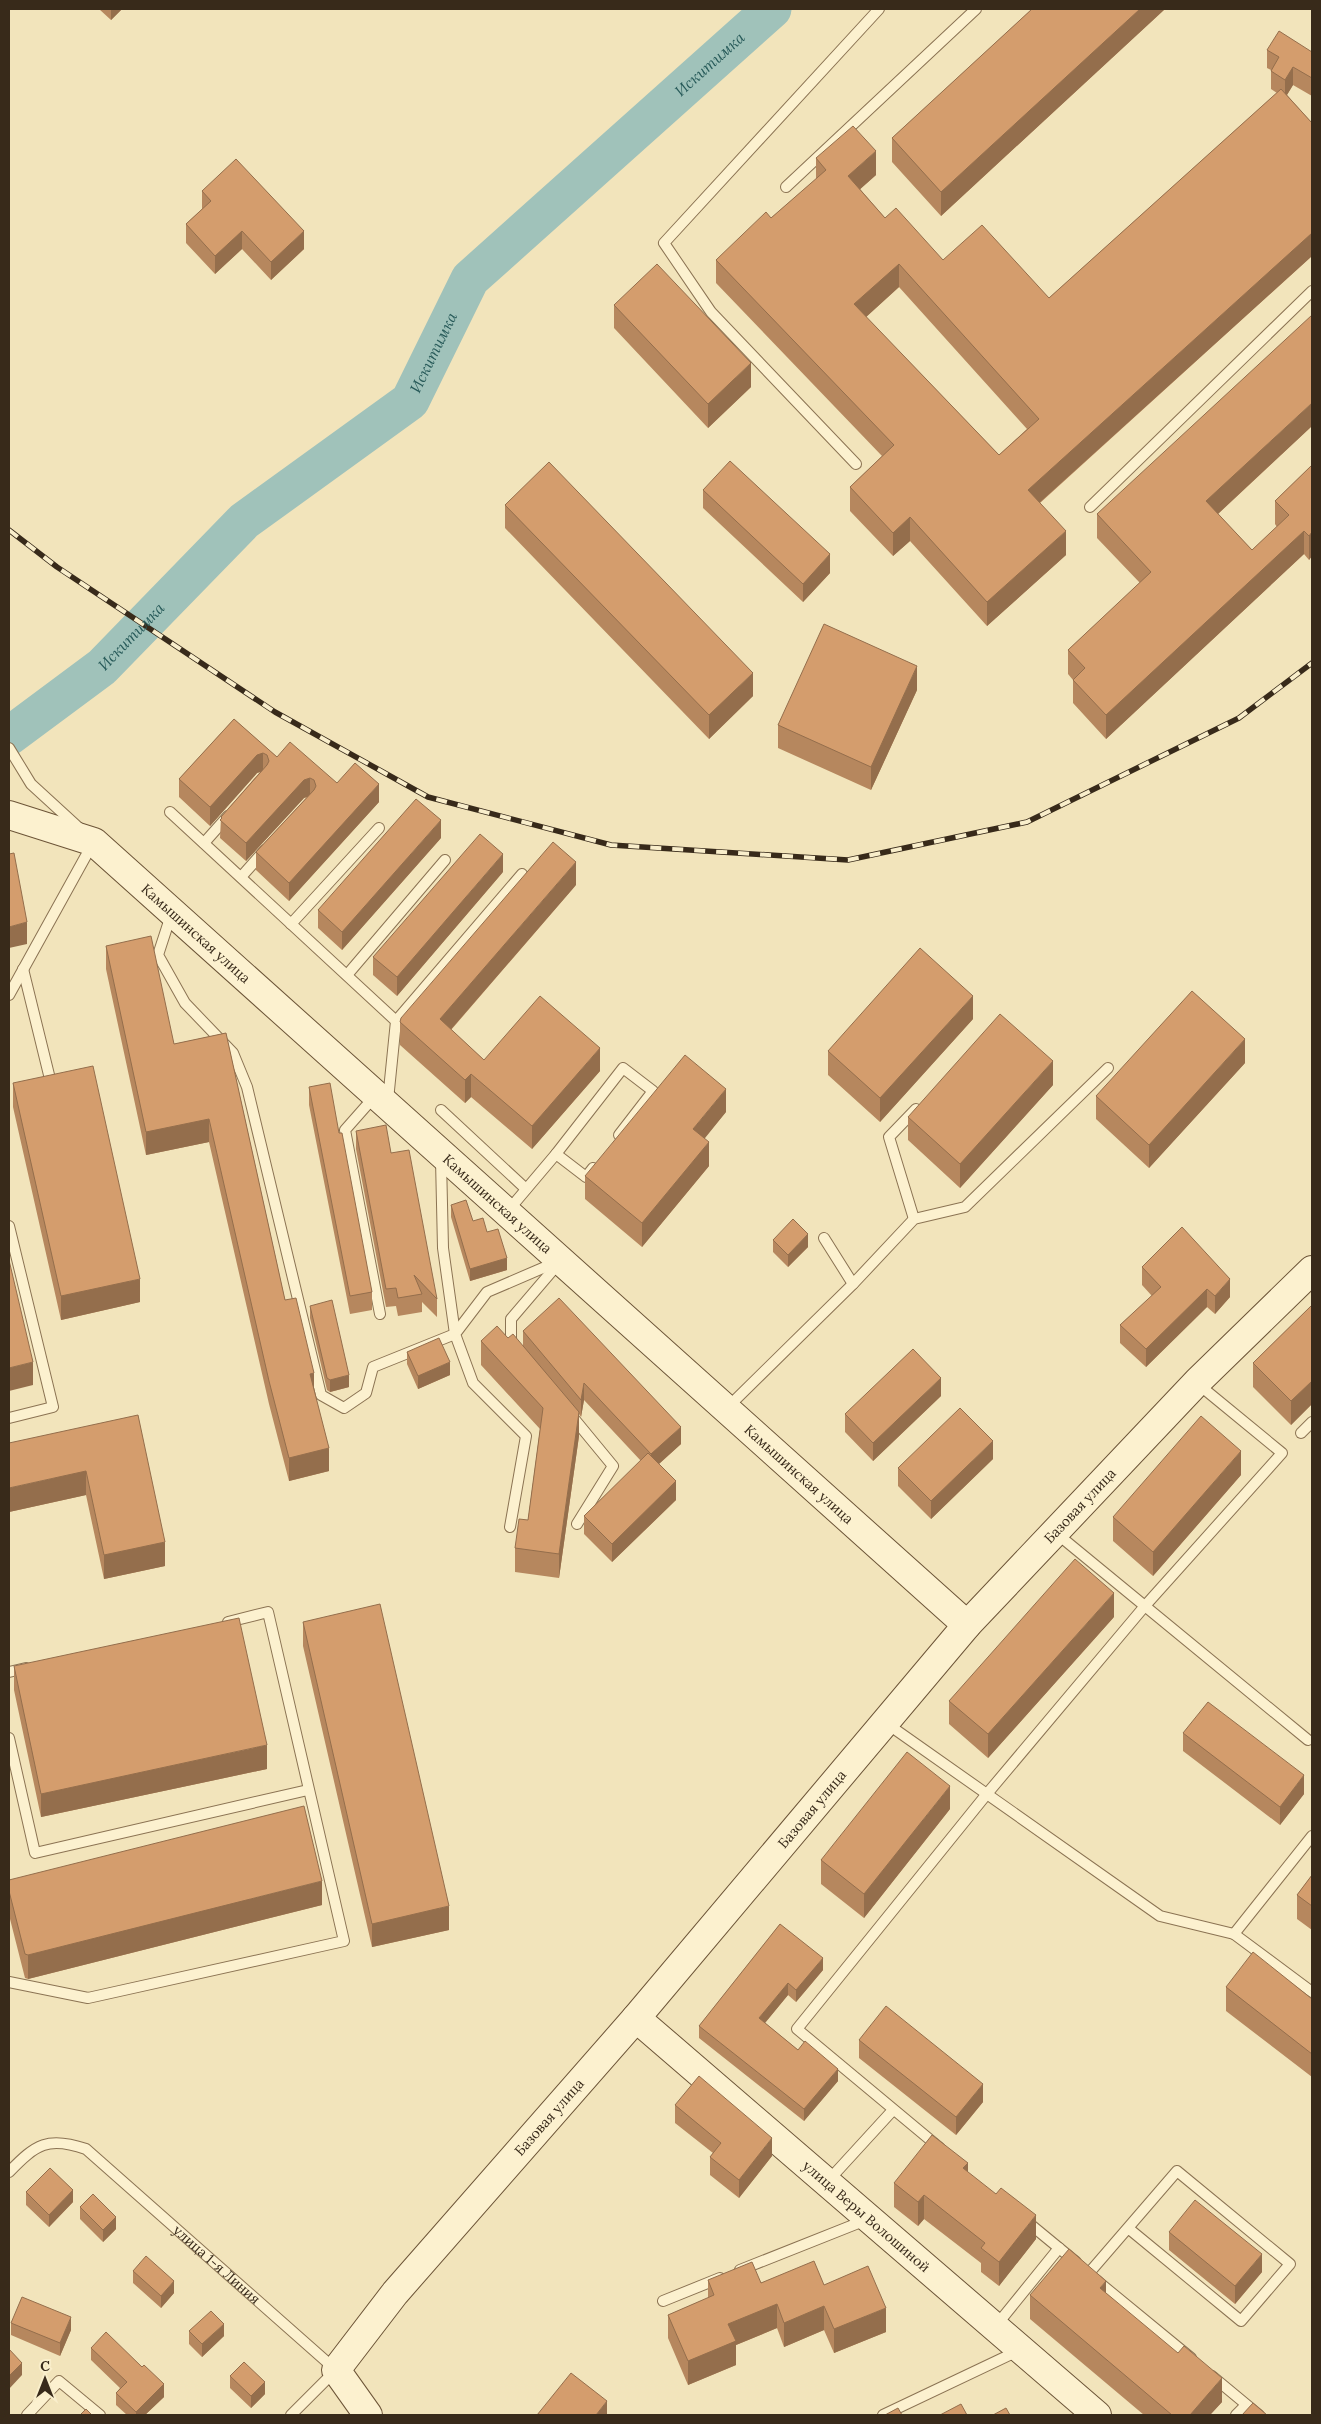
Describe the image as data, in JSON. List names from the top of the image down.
{
  "streets": {
    "street": [
      "Камышинская улица",
      "Базовая улица",
      "улица Веры Волошиной",
      "улица 1-я Линия"
    ]
  },
  "crossings": [
    ["Камышинская улица", "Базовая улица"],
    ["Базовая улица", "улица Веры Волошиной"],
    ["Базовая улица", "улица 1-я Линия"]
  ],
  "water": ["Искитимка"],
  "north": "top"
}
